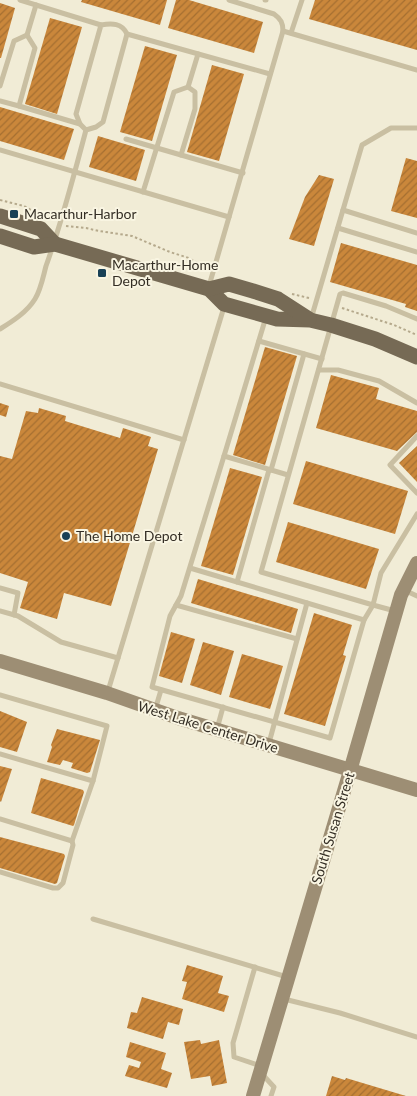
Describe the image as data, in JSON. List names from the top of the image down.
{
  "streets": {
    "street": ["West Lake Center Drive", "South Susan Street"]
  },
  "crossings": [
    ["West Lake Center Drive", "South Susan Street"]
  ],
  "places": {
    "transit": ["Macarthur-Harbor", "Macarthur-Home Depot"],
    "other": ["The Home Depot"]
  }
}
